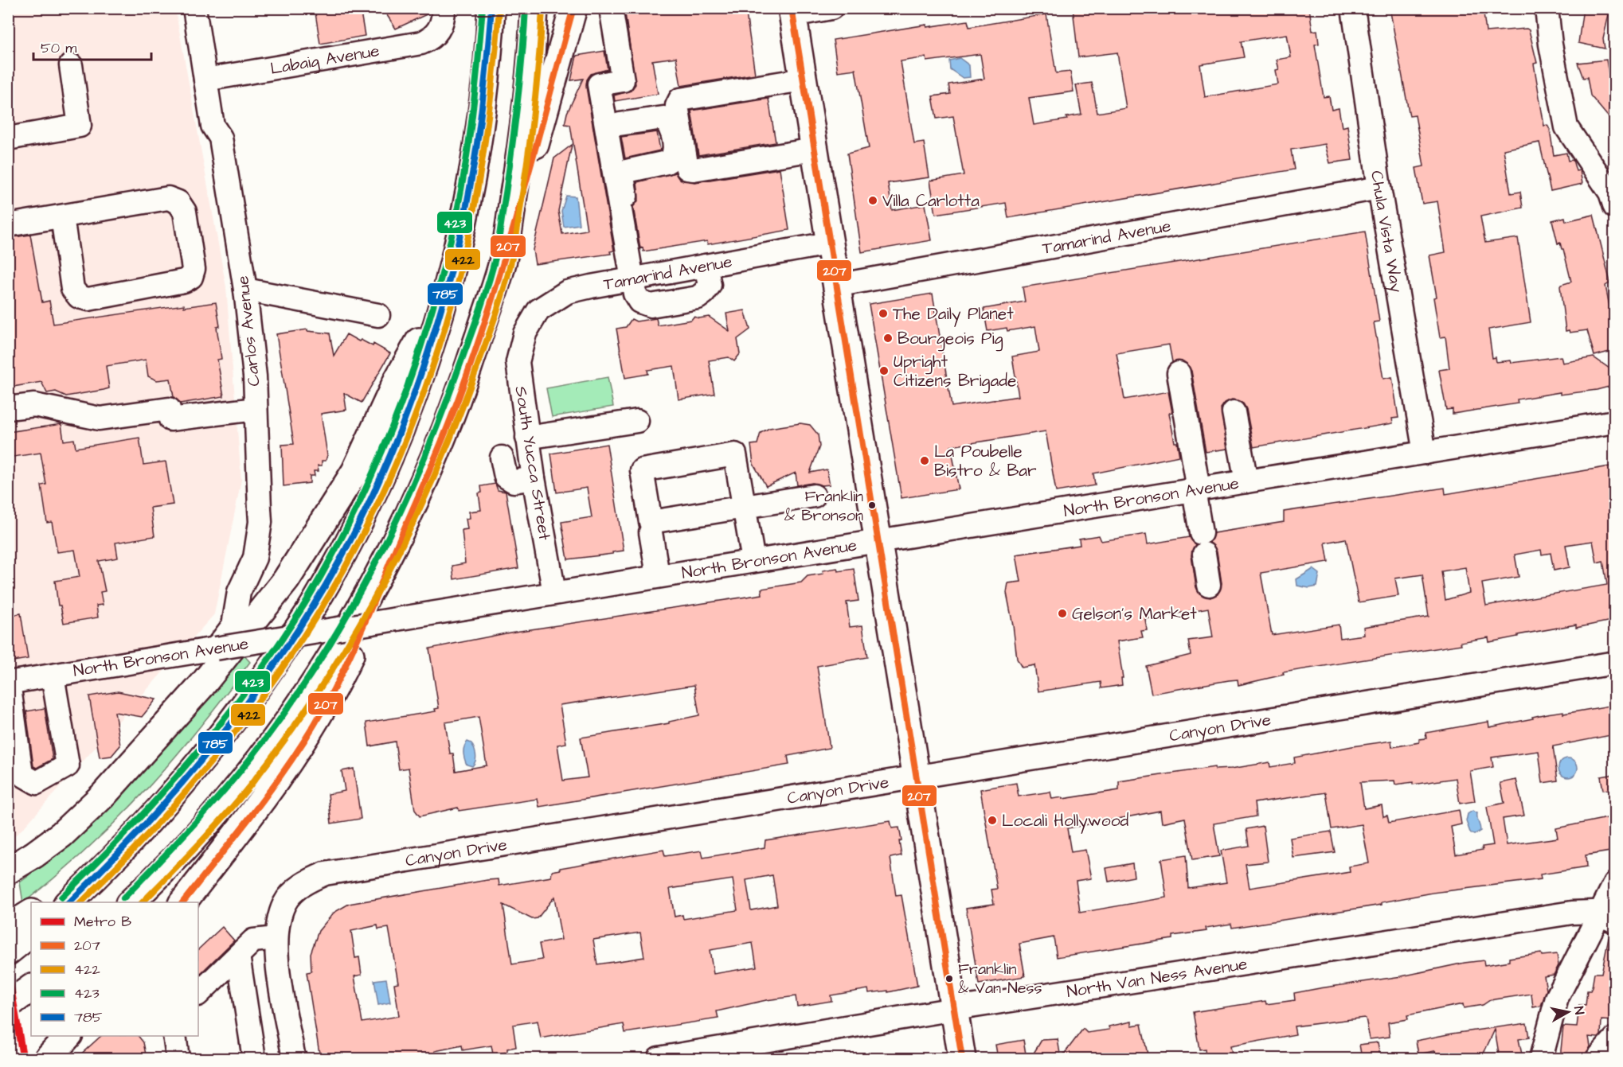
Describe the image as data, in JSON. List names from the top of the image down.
{
  "streets": {
    "street": [
      "Labaig Avenue",
      "Chula Vista Way",
      "Tamarind Avenue",
      "Carlos Avenue",
      "South Yucca Street",
      "North Bronson Avenue",
      "Canyon Drive",
      "North Van Ness Avenue"
    ]
  },
  "crossings": [
    ["Labaig Avenue", "Carlos Avenue"],
    ["Chula Vista Way", "Tamarind Avenue"],
    ["Chula Vista Way", "North Bronson Avenue"],
    ["Tamarind Avenue", "South Yucca Street"],
    ["Carlos Avenue", "North Bronson Avenue"],
    ["South Yucca Street", "North Bronson Avenue"]
  ],
  "places": [
    "Villa Carlotta",
    "The Daily Planet",
    "Bourgeois Pig",
    "Upright Citizens Brigade",
    "La Poubelle Bistro & Bar",
    "Franklin & Bronson",
    "Gelson's Market",
    "Locali Hollywood",
    "Franklin & Van Ness"
  ],
  "lines": [
    "transit line 207",
    "transit line 423",
    "transit line 785",
    "transit line 422",
    "metro line B"
  ],
  "legend": [
    "Metro B",
    "207",
    "422",
    "423",
    "785"
  ],
  "scale_bar": "50 m",
  "north": "right"
}
